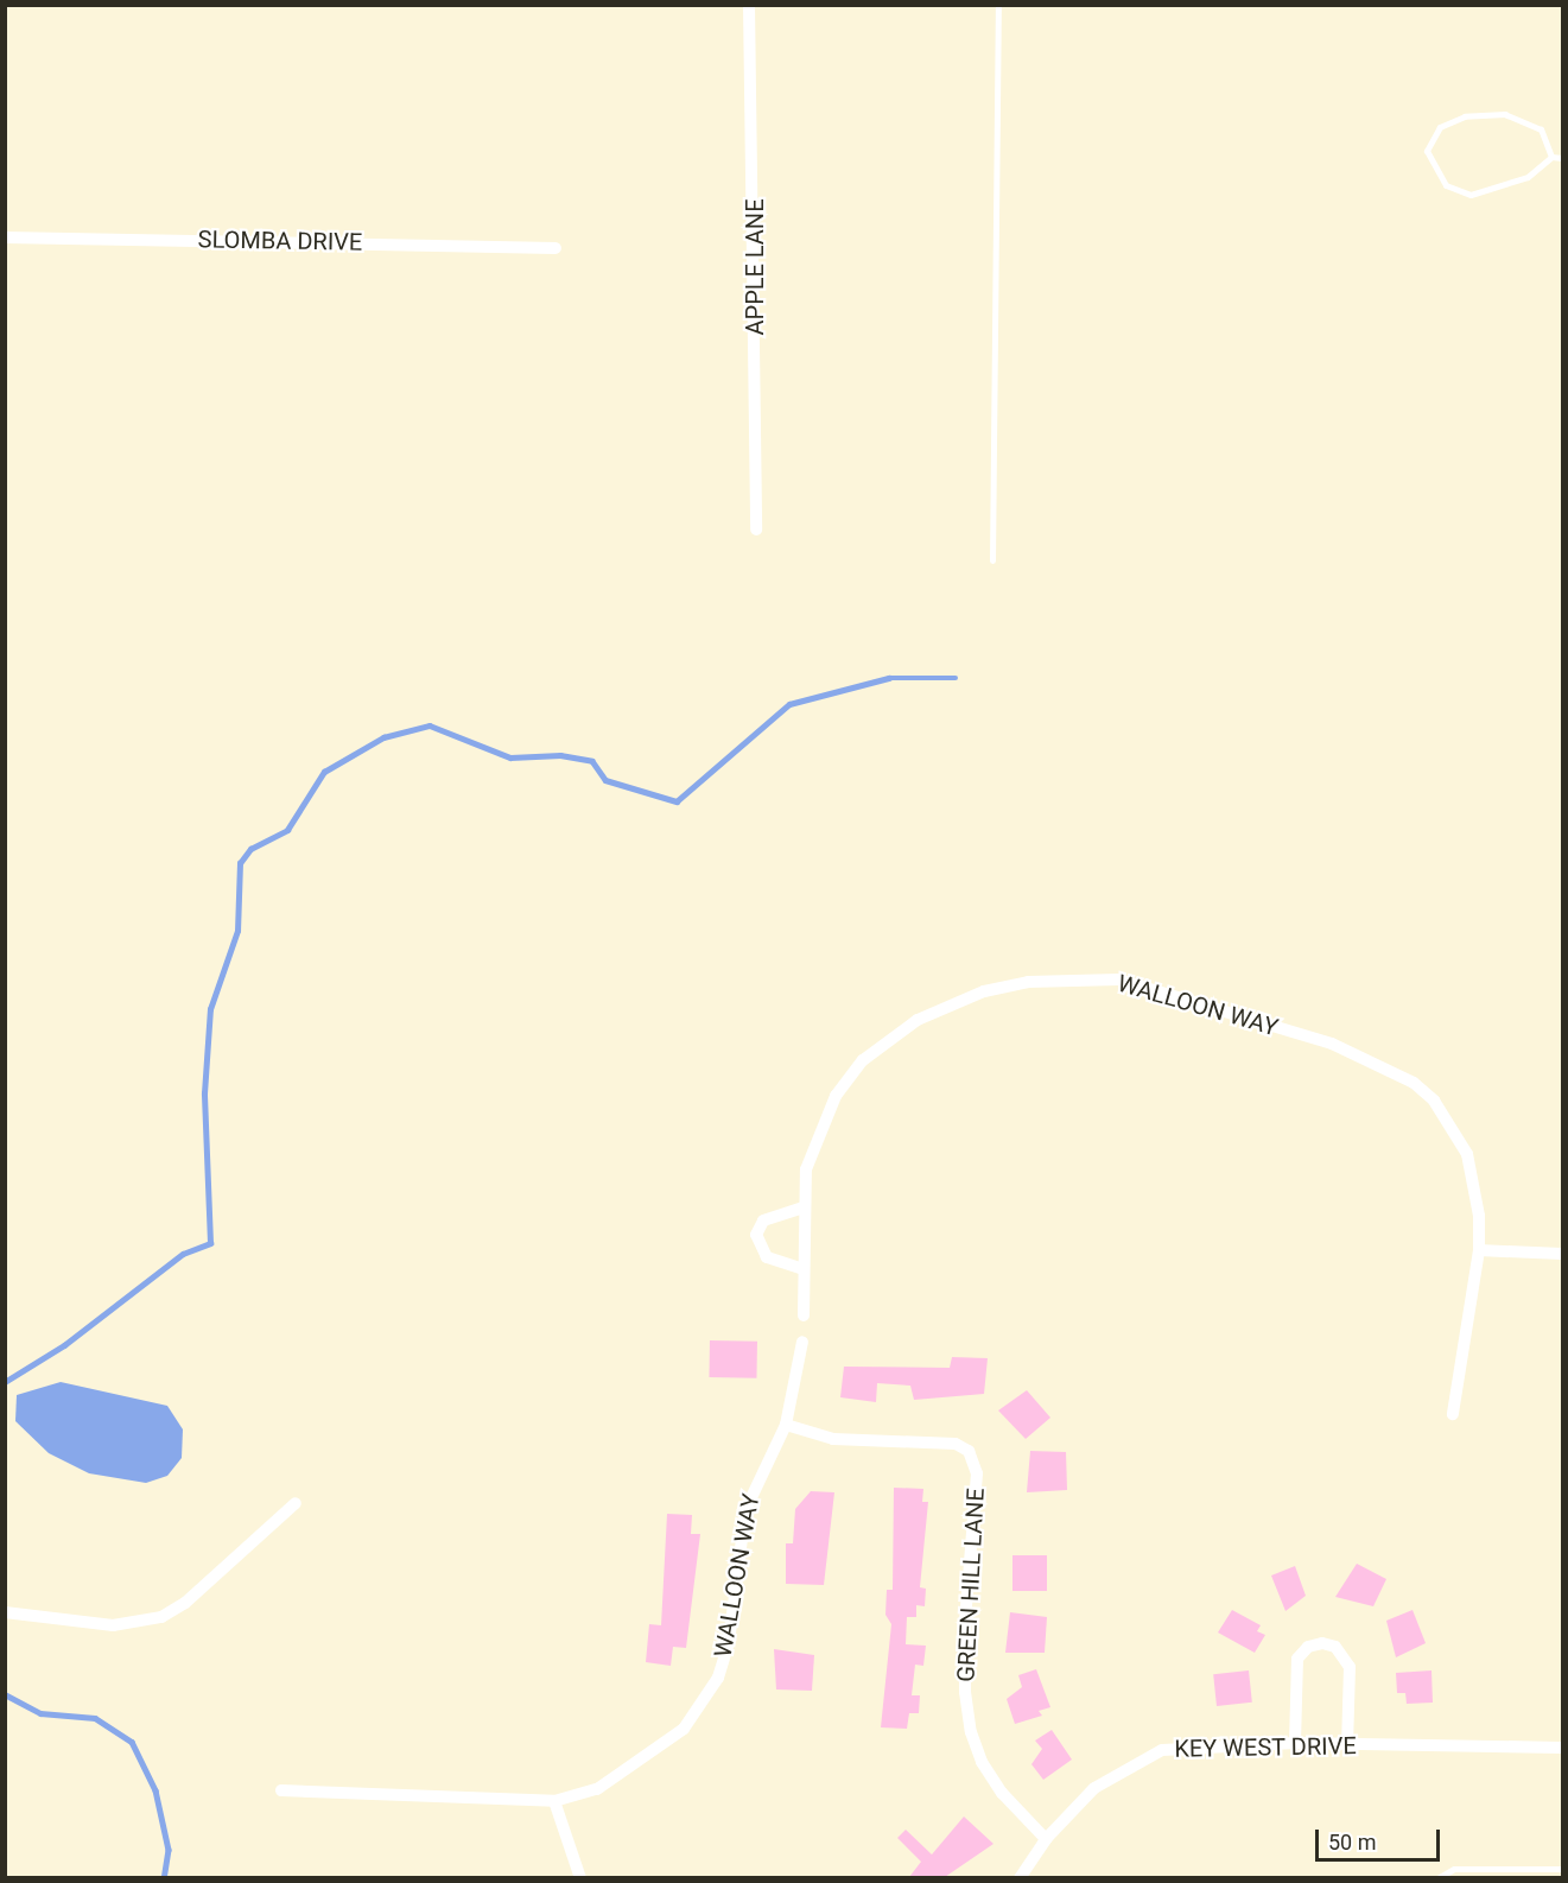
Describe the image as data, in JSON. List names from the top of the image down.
{
  "streets": {
    "street": [
      "SLOMBA DRIVE",
      "APPLE LANE",
      "WALLOON WAY",
      "GREEN HILL LANE",
      "KEY WEST DRIVE"
    ]
  },
  "crossings": [
    ["WALLOON WAY", "GREEN HILL LANE"],
    ["GREEN HILL LANE", "KEY WEST DRIVE"]
  ],
  "scale_bar": "50 m"
}
